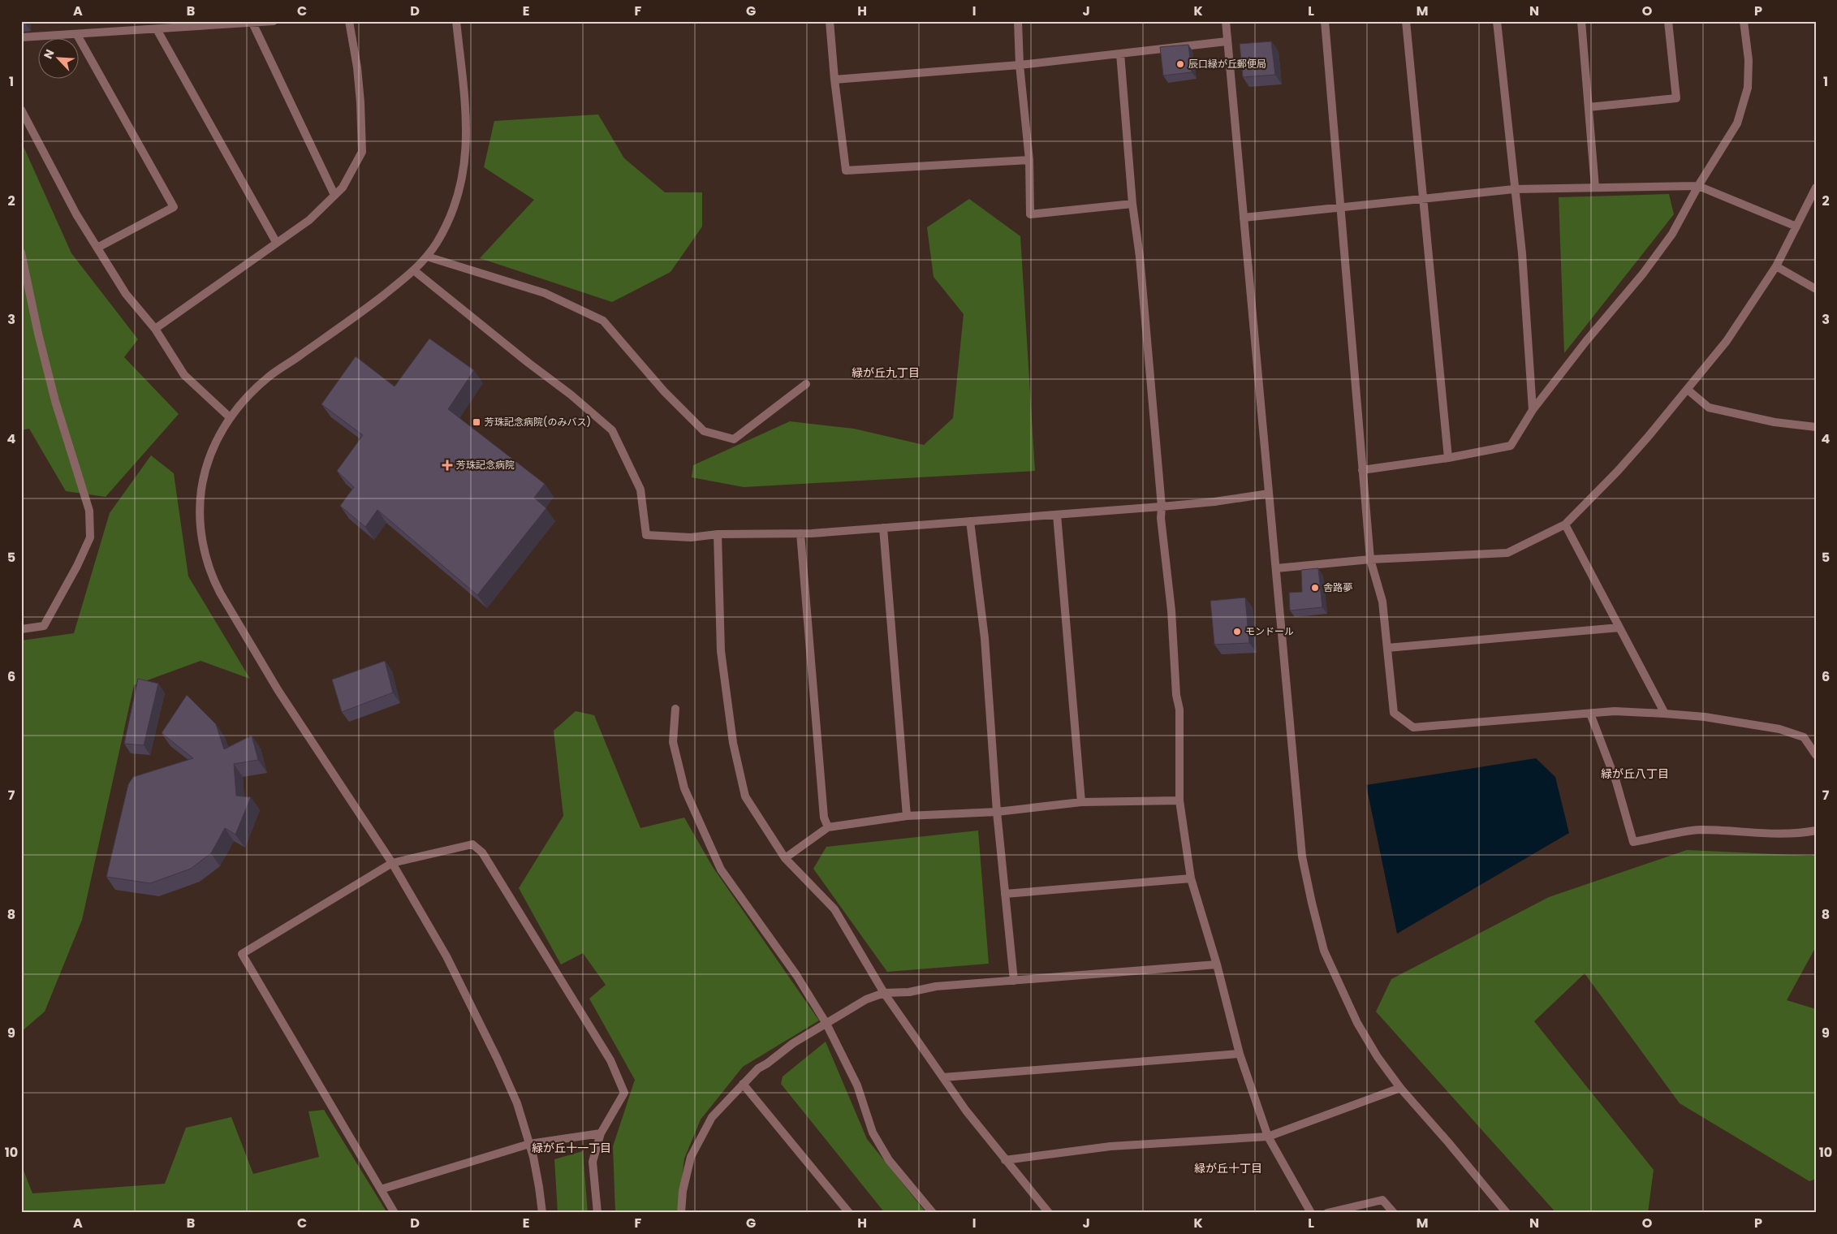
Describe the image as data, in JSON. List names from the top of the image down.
{
  "districts": [
    "緑が丘九丁目",
    "緑が丘八丁目",
    "緑が丘十一丁目",
    "緑が丘十丁目"
  ],
  "places": {
    "other": ["辰口緑が丘郵便局", "舎路夢", "モンドール"],
    "transit": ["芳珠記念病院(のみバス)"],
    "health": ["芳珠記念病院"]
  },
  "north": "top left",
  "grid": {
    "columns": [
      "A",
      "B",
      "C",
      "D",
      "E",
      "F",
      "G",
      "H",
      "I",
      "J",
      "K",
      "L",
      "M",
      "N",
      "O",
      "P"
    ],
    "rows": [
      "1",
      "2",
      "3",
      "4",
      "5",
      "6",
      "7",
      "8",
      "9",
      "10"
    ]
  }
}
